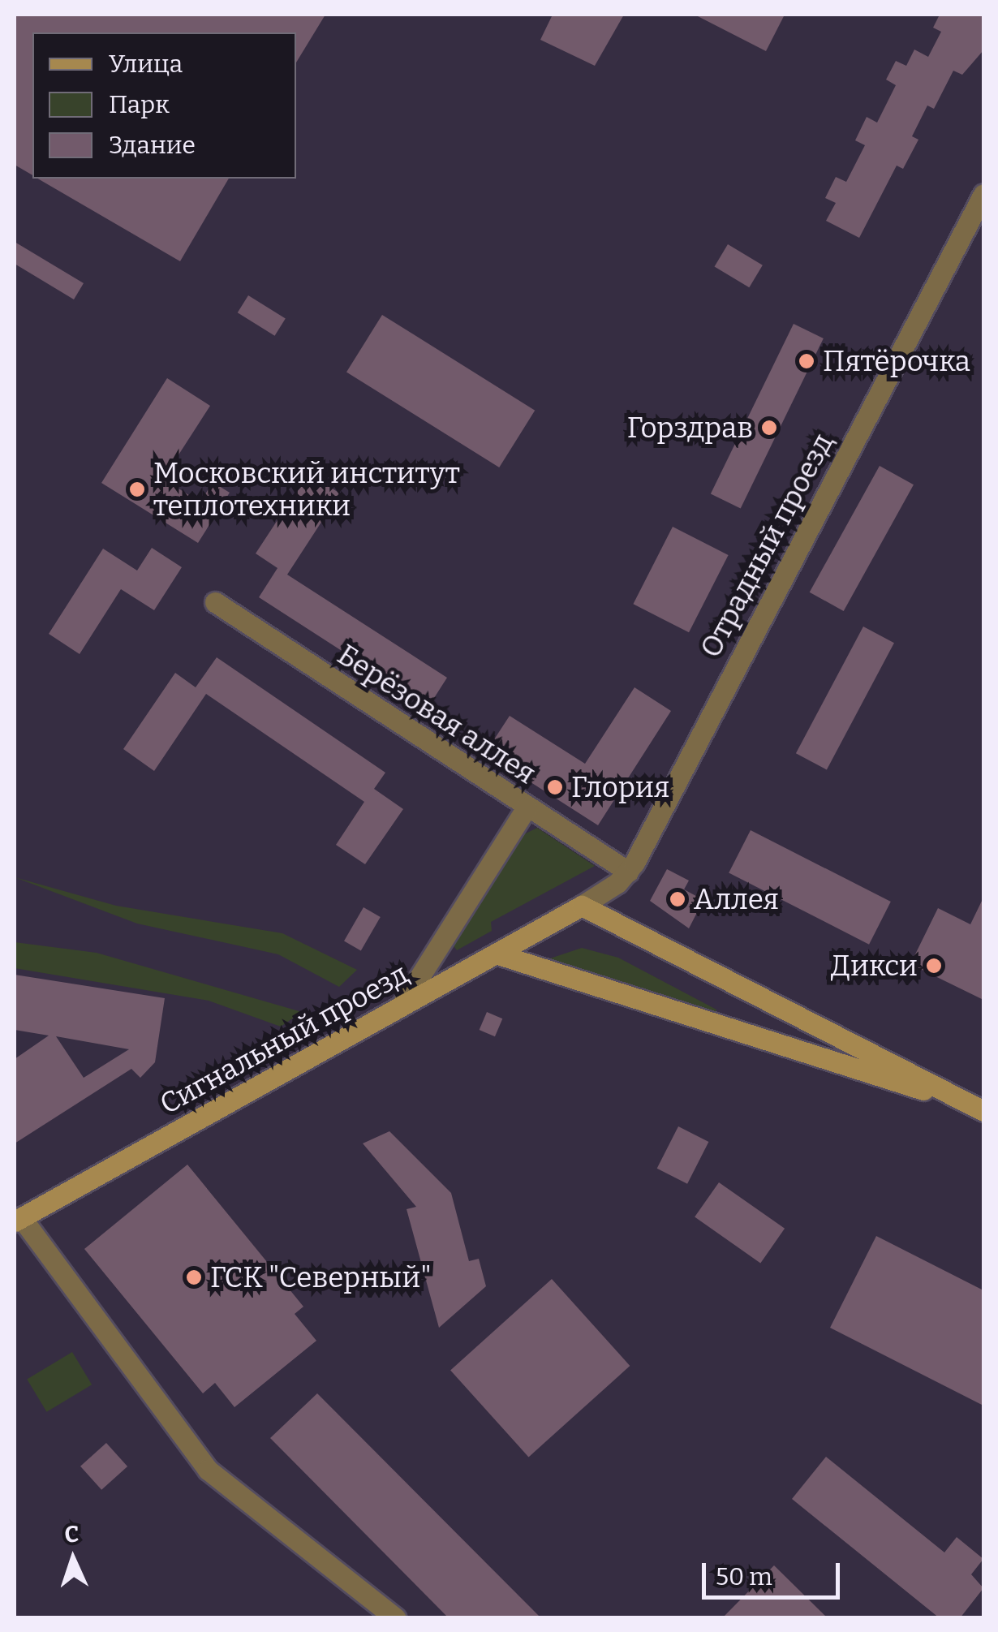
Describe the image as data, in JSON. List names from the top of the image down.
{
  "streets": {
    "main road": ["Сигнальный проезд"],
    "street": ["Отрадный проезд", "Берёзовая аллея"]
  },
  "crossings": [
    ["Отрадный проезд", "Берёзовая аллея"],
    ["Отрадный проезд", "Сигнальный проезд"]
  ],
  "places": [
    "Пятёрочка",
    "Горздрав",
    "Московский институт теплотехники",
    "Глория",
    "Аллея",
    "Дикси",
    "ГСК \"Северный\""
  ],
  "legend": ["Улица", "Парк", "Здание"],
  "scale_bar": "50 m",
  "north": "top"
}
